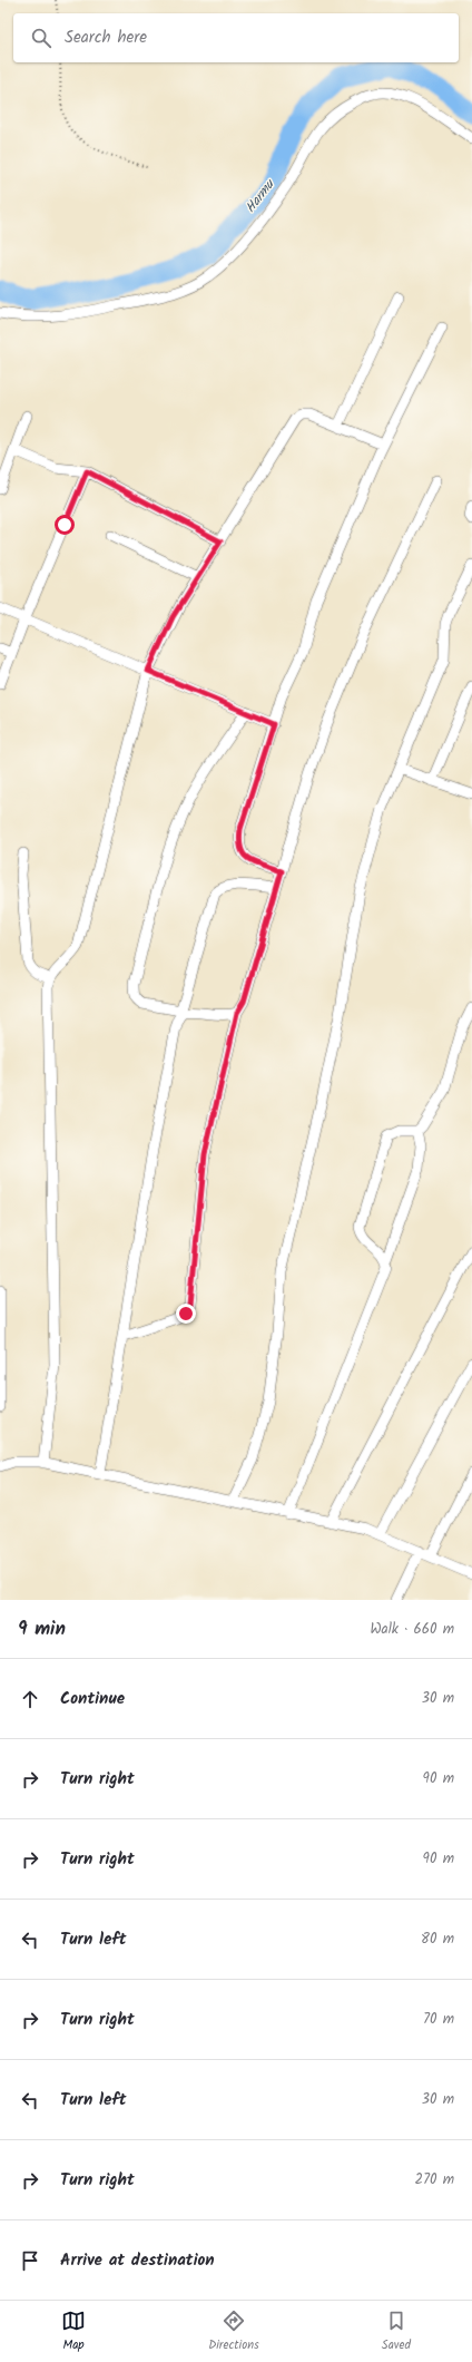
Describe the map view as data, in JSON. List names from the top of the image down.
{
  "water": ["Harmu"],
  "page": {
    "search": "Search here",
    "heading": ["9 min", "Walk · 660 m"],
    "list": [
      ["Continue", "30 m"],
      ["Turn right", "90 m"],
      ["Turn right", "90 m"],
      ["Turn left", "80 m"],
      ["Turn right", "70 m"],
      ["Turn left", "30 m"],
      ["Turn right", "270 m"],
      "Arrive at destination"
    ],
    "nav": ["Map", "Directions", "Saved"]
  }
}
